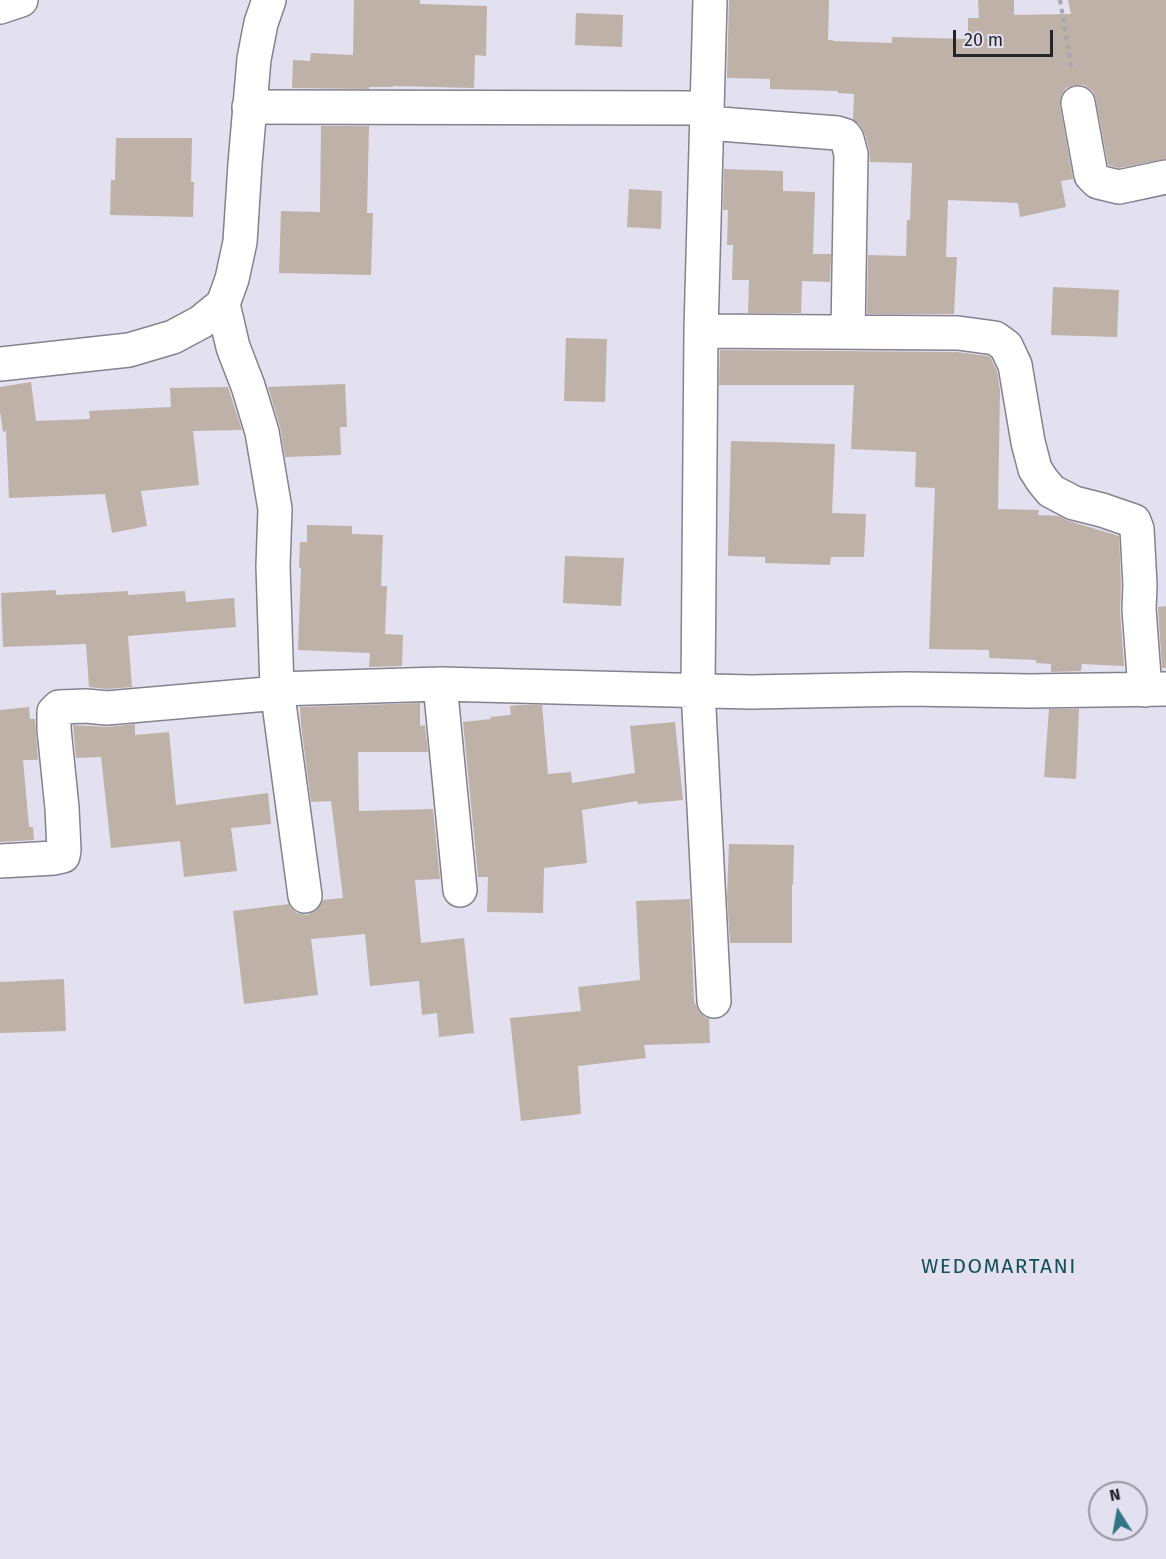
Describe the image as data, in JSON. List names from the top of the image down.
{
  "districts": ["WEDOMARTANI"],
  "scale_bar": "20 m",
  "north": "top"
}
